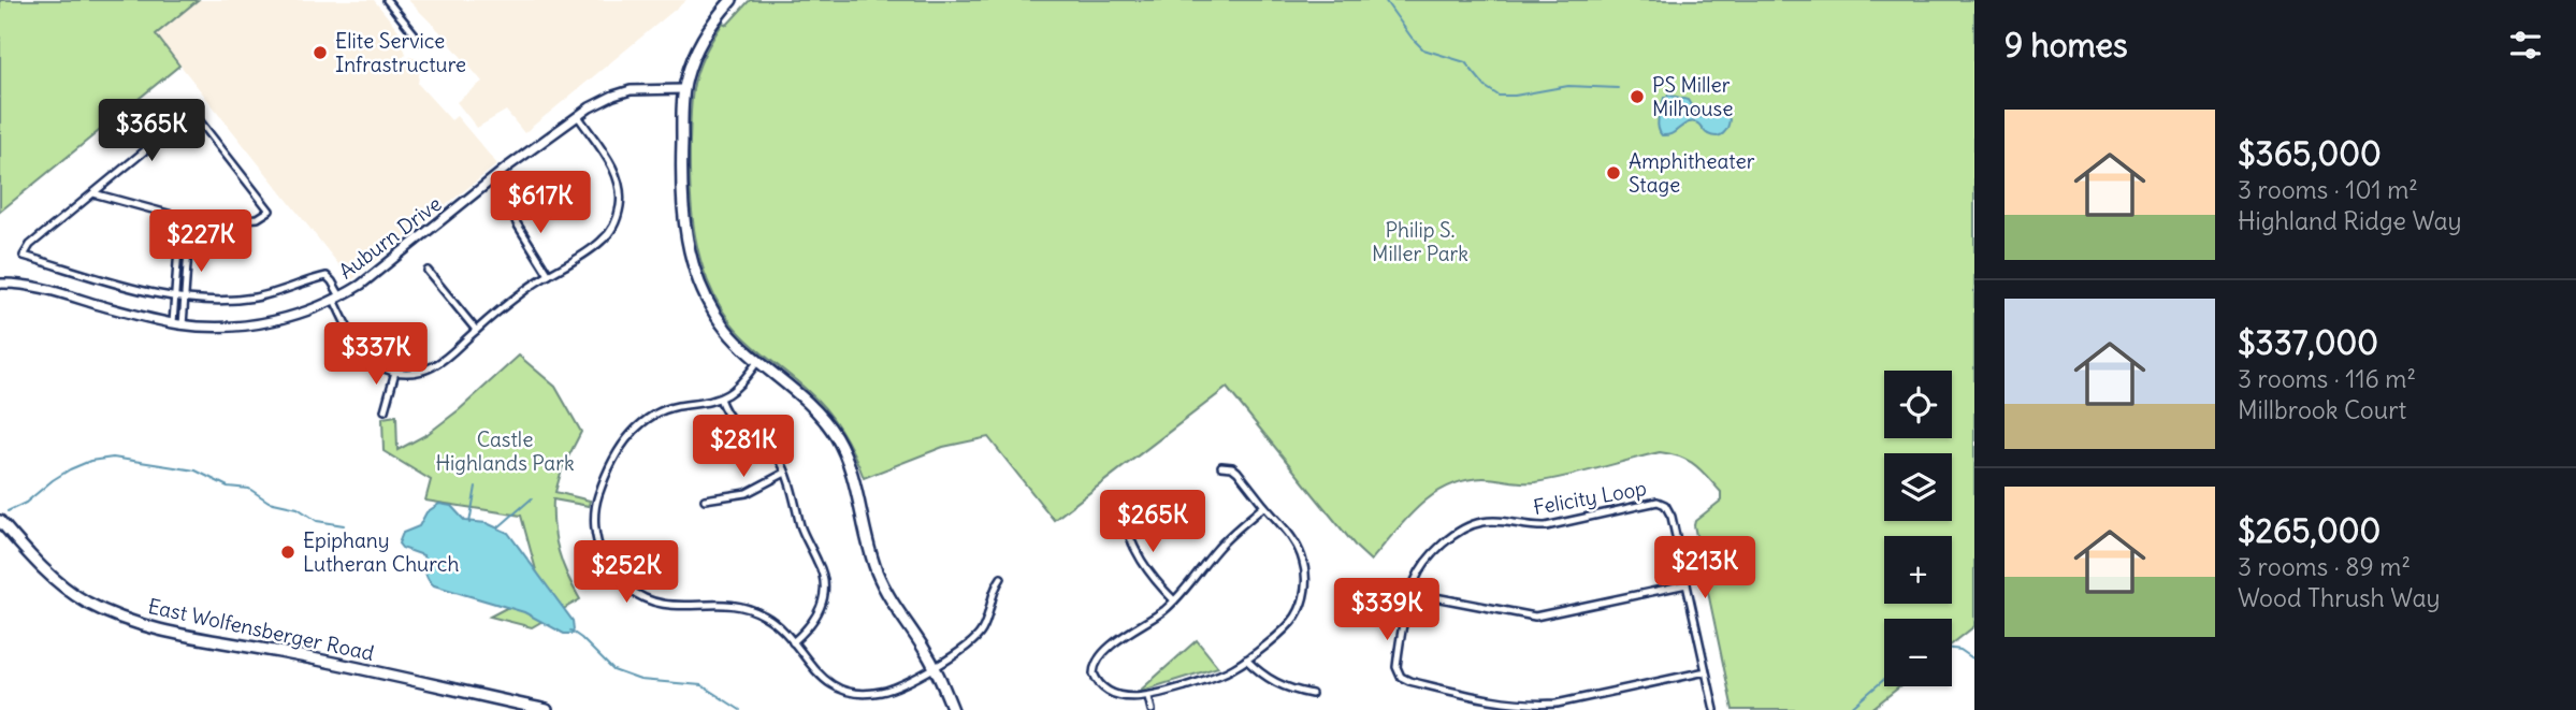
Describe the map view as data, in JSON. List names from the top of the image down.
{
  "streets": {
    "main road": ["East Wolfensberger Road"],
    "street": ["Auburn Drive", "Felicity Loop"]
  },
  "parks": ["Philip S. Miller Park", "Castle Highlands Park"],
  "places": [
    "Elite Service Infrastructure",
    "PS Miller Milhouse",
    "Amphitheater Stage",
    "Epiphany Lutheran Church"
  ],
  "page": {
    "heading": "9 homes",
    "list": [
      {
        "name": "$365,000",
        "note": "3 rooms · 101 m² · Highland Ridge Way"
      },
      {
        "name": "$337,000",
        "note": "3 rooms · 116 m² · Millbrook Court"
      },
      {
        "name": "$265,000",
        "note": "3 rooms · 89 m² · Wood Thrush Way"
      }
    ],
    "price": [
      "$365K",
      "$617K",
      "$227K",
      "$337K",
      "$281K",
      "$265K",
      "$213K",
      "$252K",
      "$339K"
    ],
    "map_buttons": ["+", "−"]
  }
}
